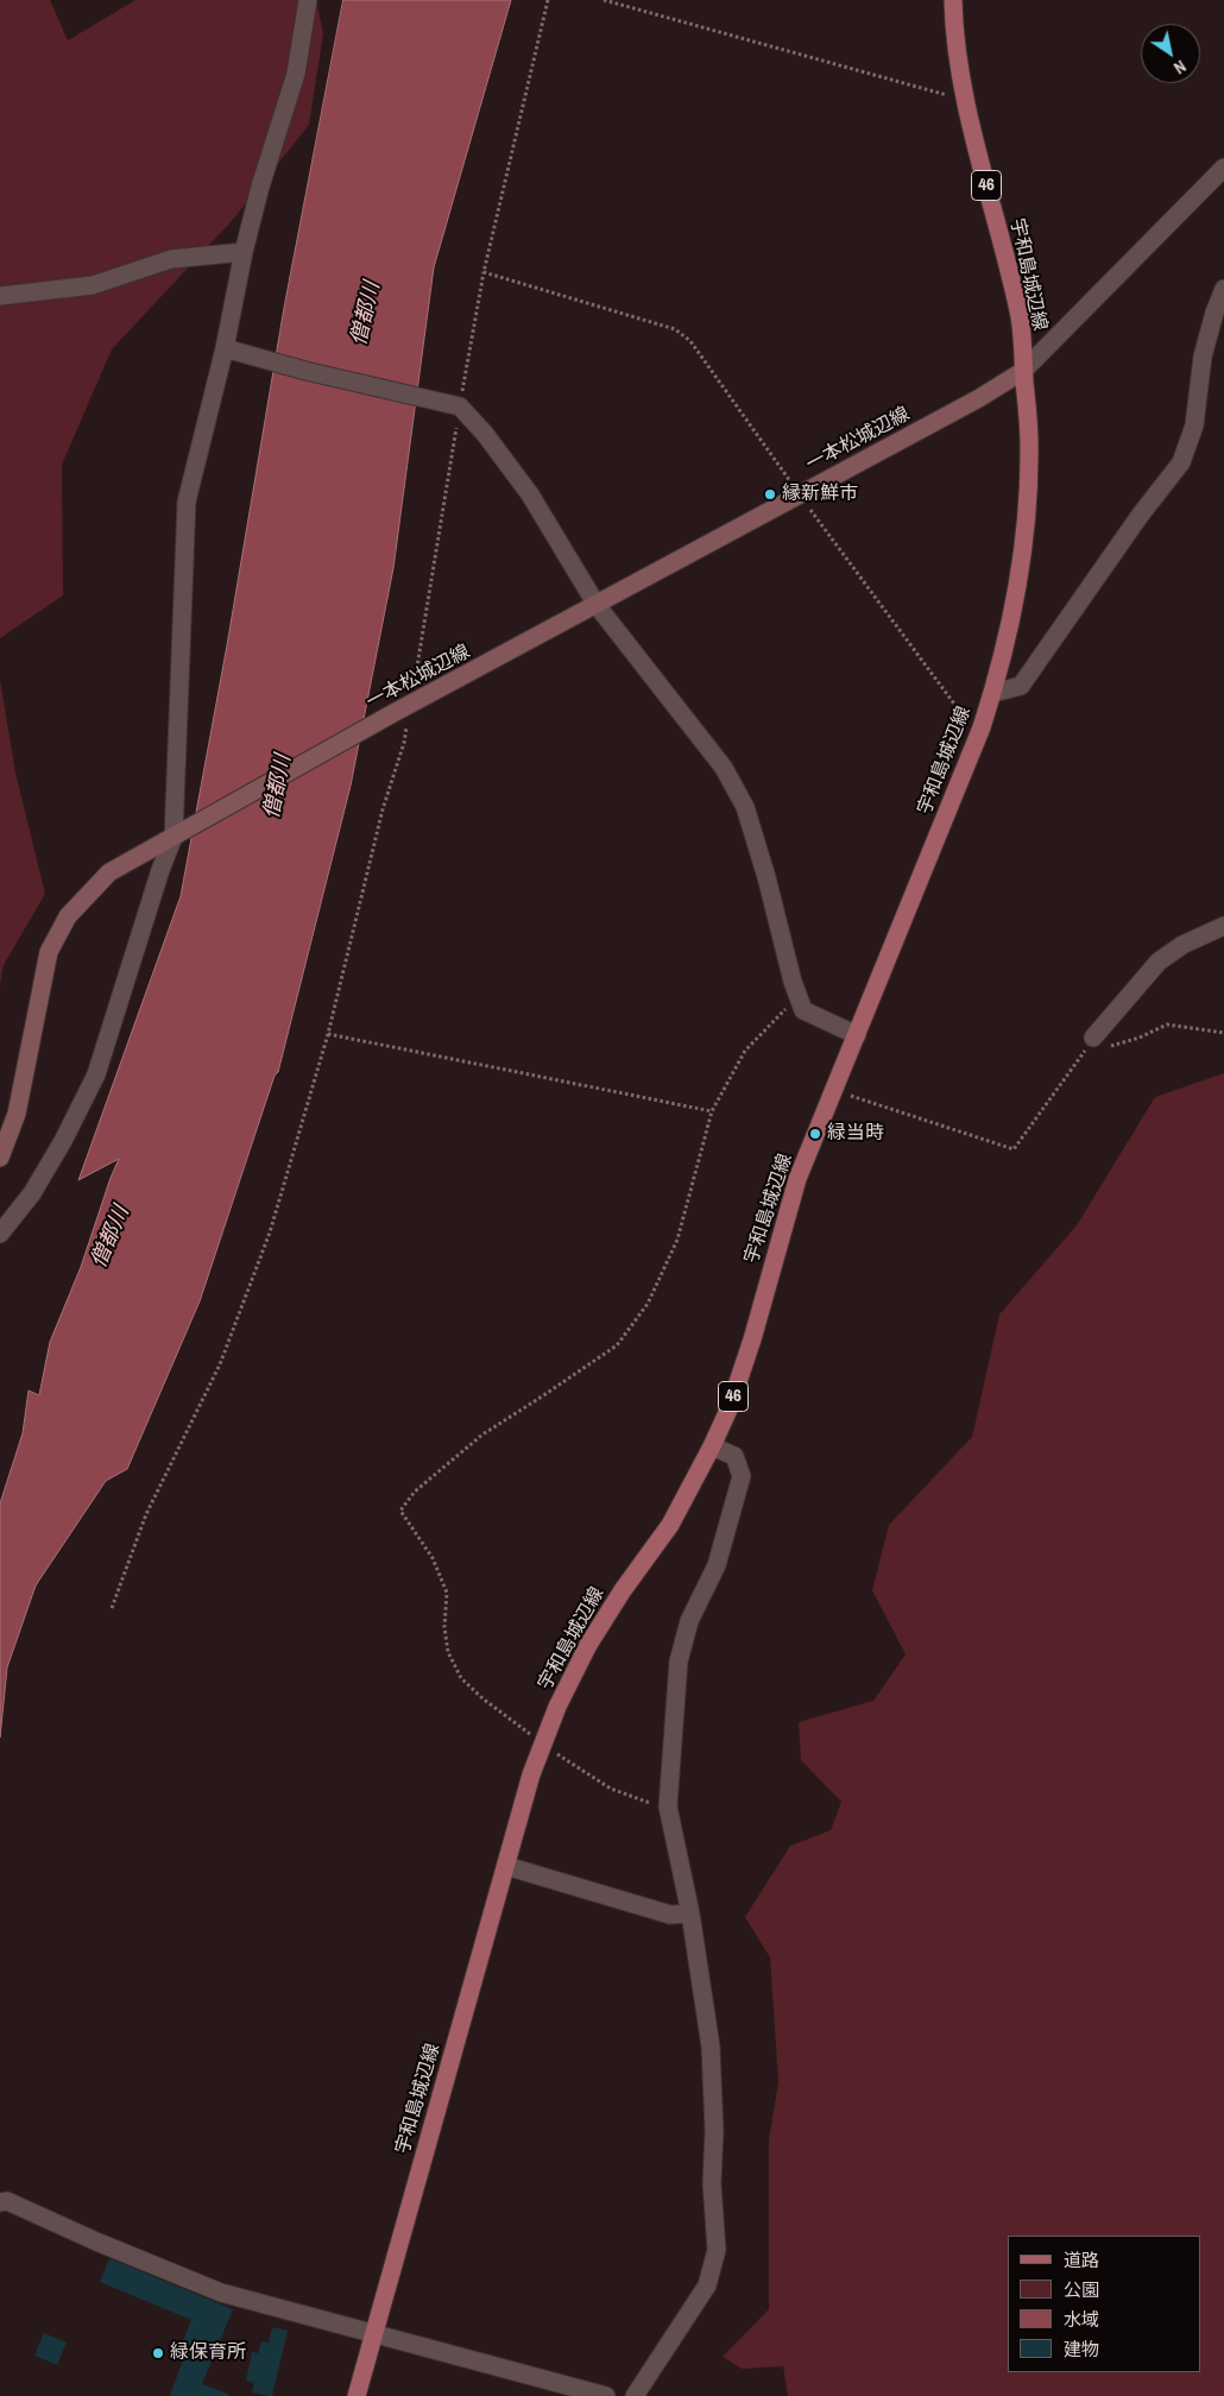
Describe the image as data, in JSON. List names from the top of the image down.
{
  "streets": {
    "main road": ["46", "宇和島城辺線", "一本松城辺線"]
  },
  "crossings": [
    ["宇和島城辺線", "一本松城辺線"]
  ],
  "water": ["僧都川"],
  "places": ["縁新鮮市", "緑当時", "緑保育所"],
  "legend": [
    "道路",
    "公園",
    "水域",
    "建物"
  ],
  "north": "bottom right"
}
